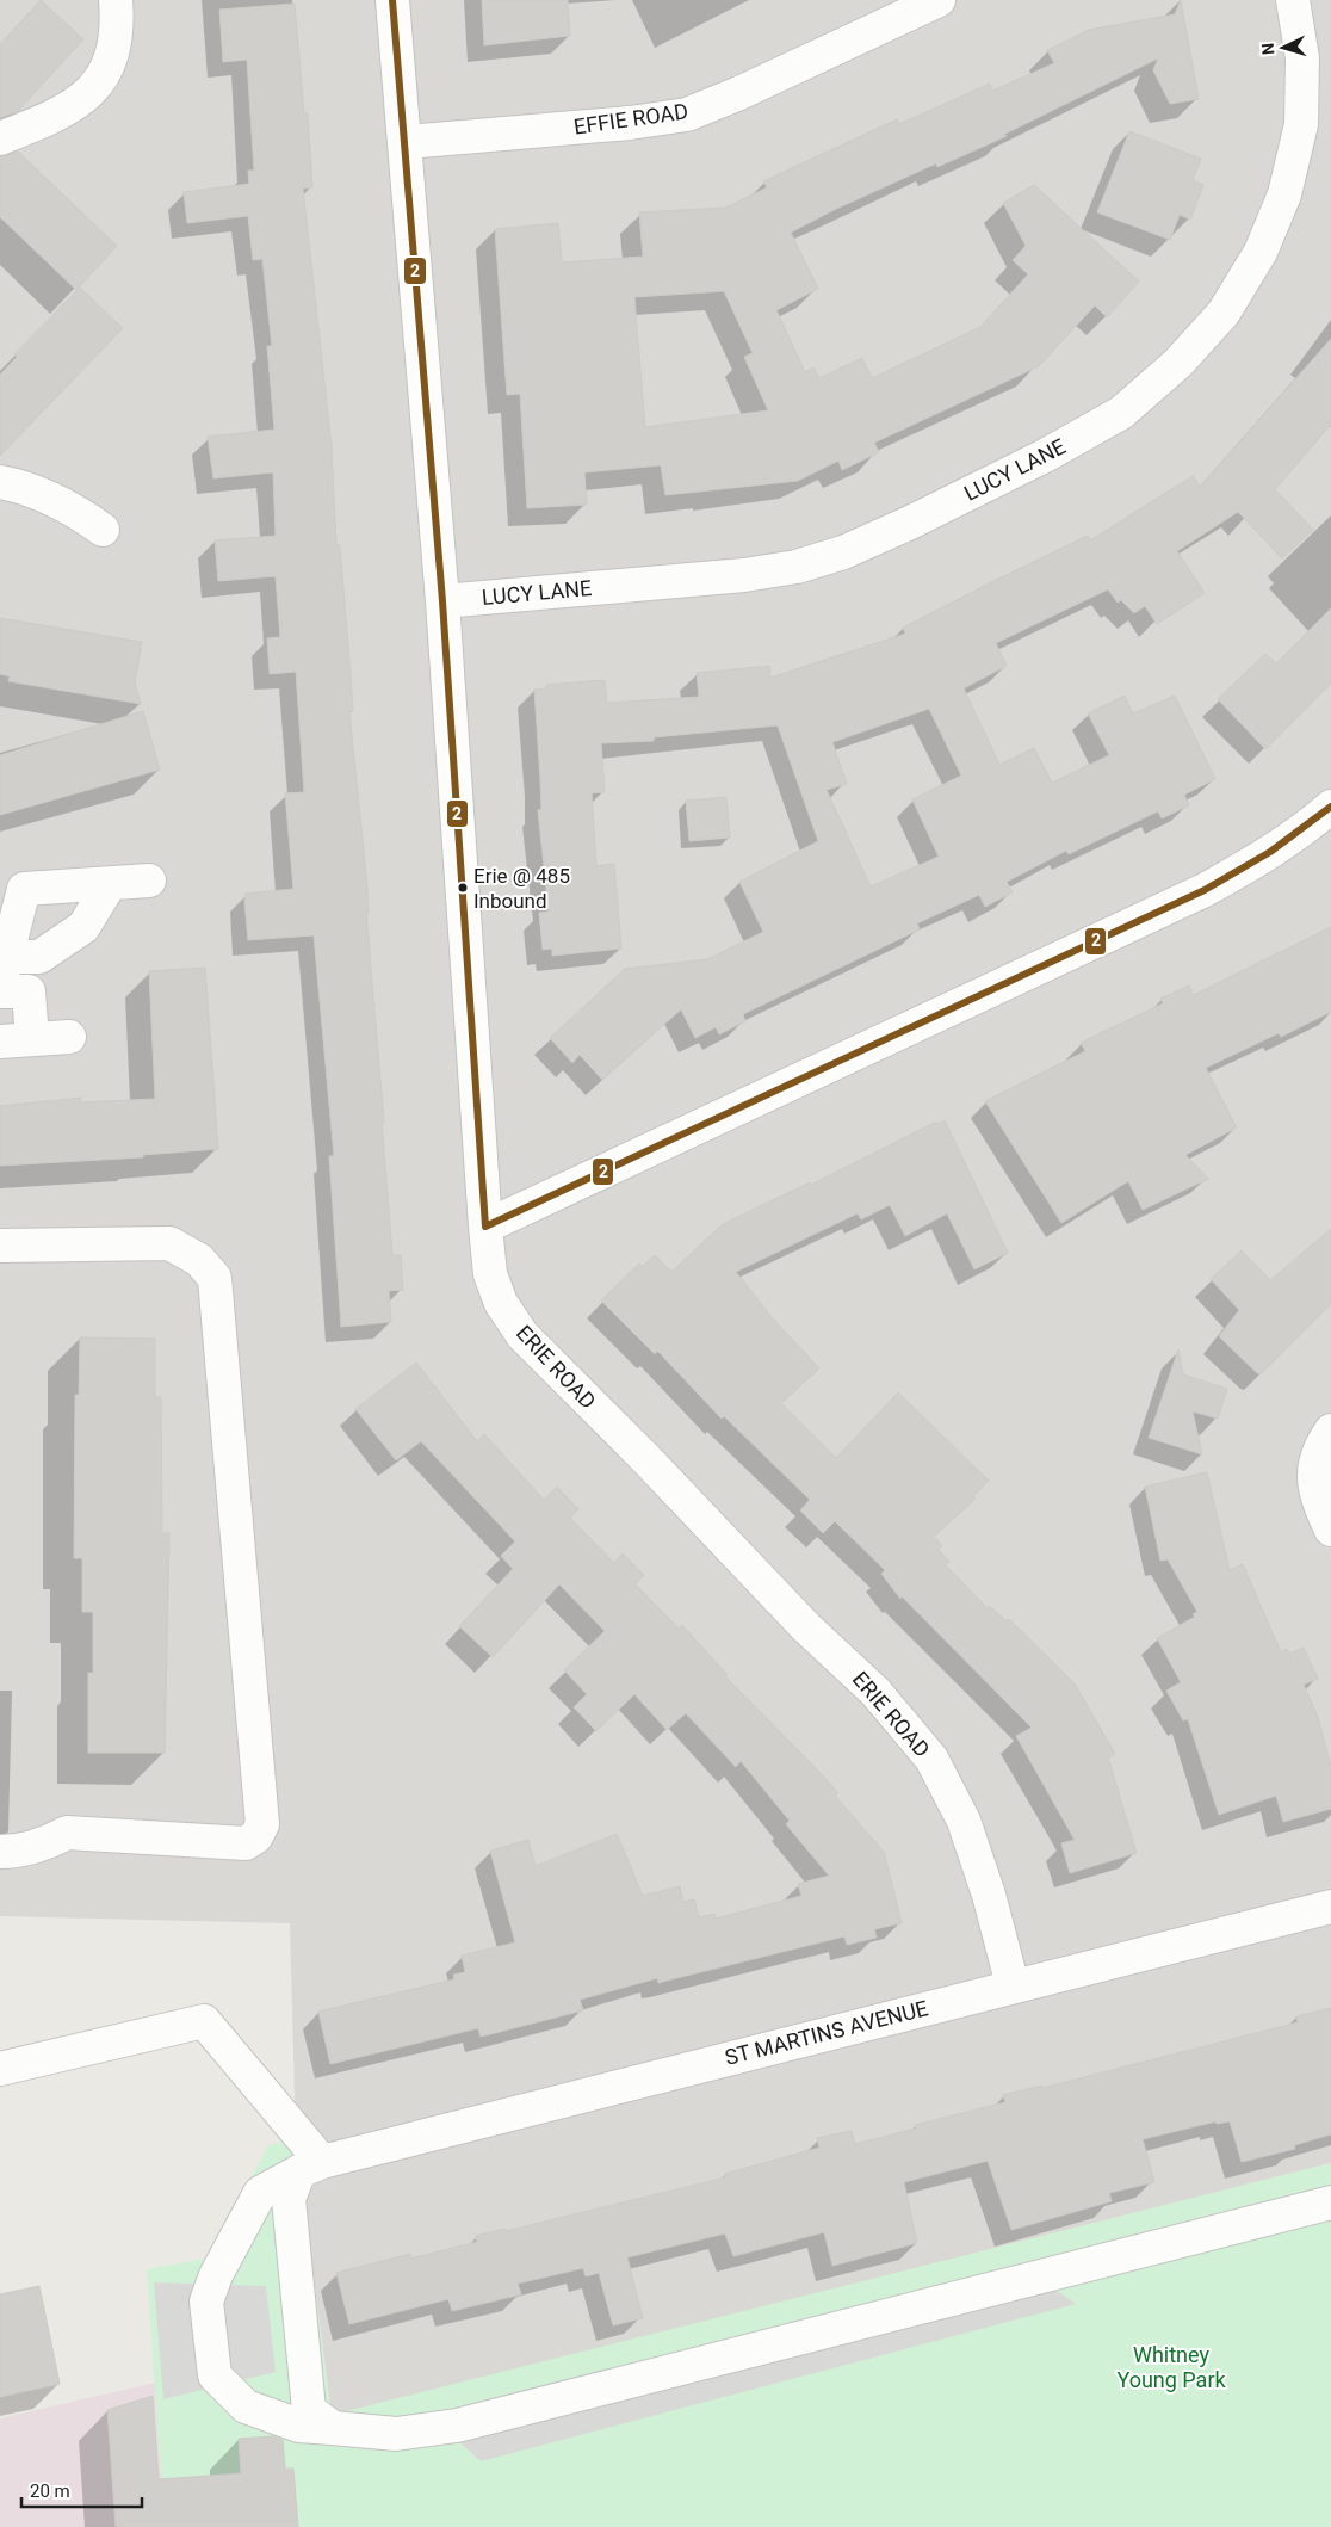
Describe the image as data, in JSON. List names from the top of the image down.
{
  "streets": {
    "street": [
      "EFFIE ROAD",
      "LUCY LANE",
      "ERIE ROAD",
      "ST MARTINS AVENUE"
    ]
  },
  "crossings": [
    ["EFFIE ROAD", "ERIE ROAD"],
    ["LUCY LANE", "ERIE ROAD"],
    ["ERIE ROAD", "ST MARTINS AVENUE"]
  ],
  "parks": ["Whitney Young Park"],
  "places": ["Erie @ 485 Inbound"],
  "lines": ["transit line 2"],
  "scale_bar": "20 m",
  "north": "left"
}
